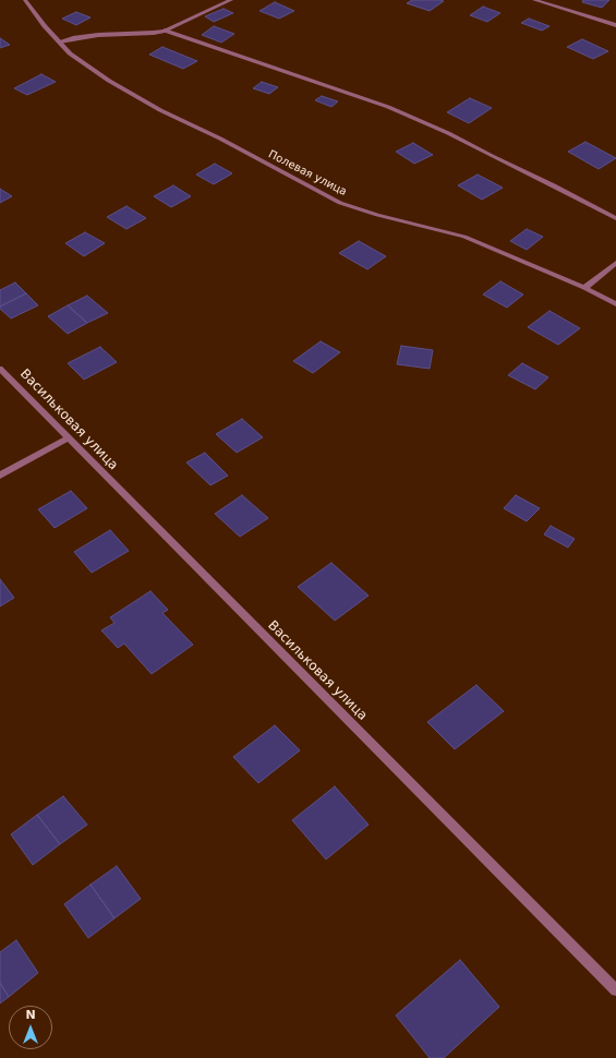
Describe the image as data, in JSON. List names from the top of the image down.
{
  "streets": {
    "street": ["Полевая улица", "Васильковая улица"]
  },
  "north": "top"
}
